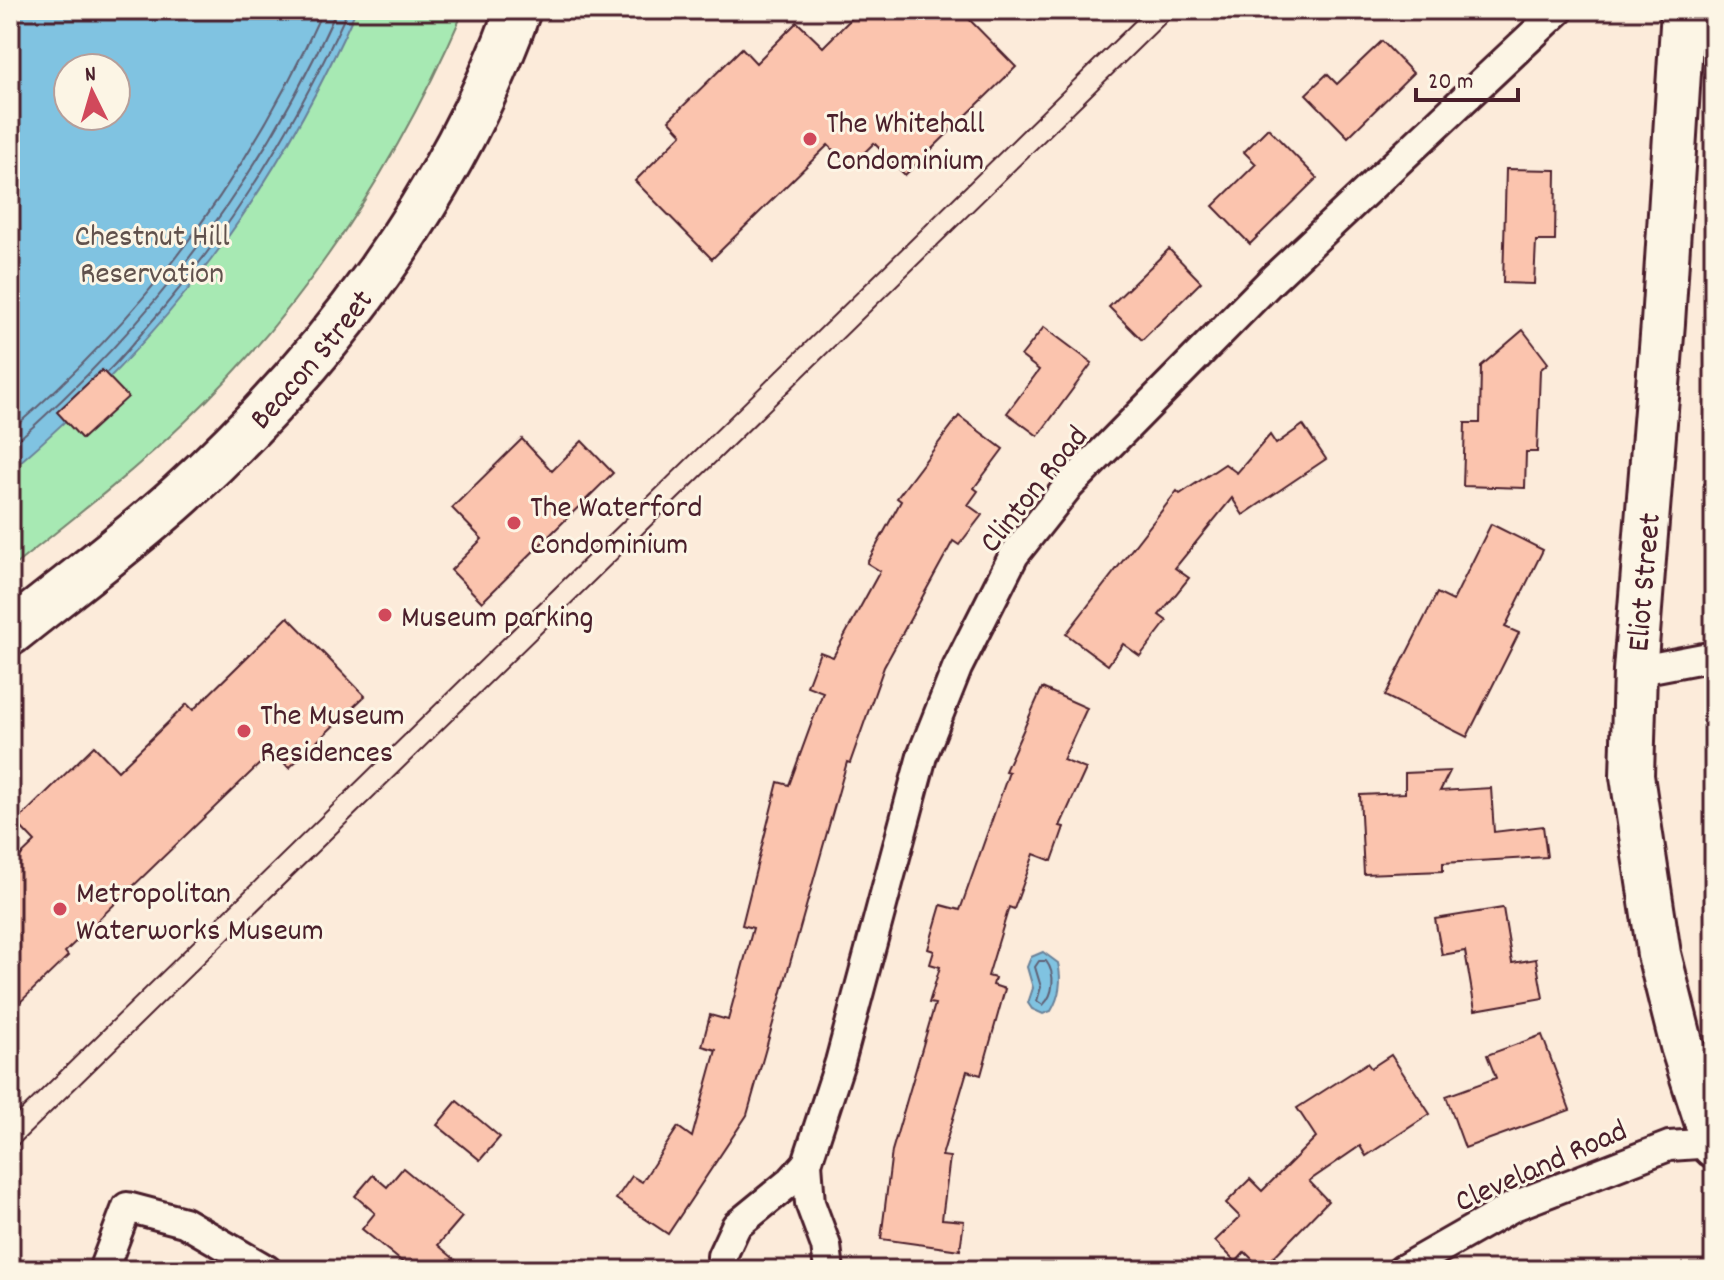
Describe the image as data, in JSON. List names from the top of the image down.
{
  "streets": {
    "main road": ["Beacon Street"],
    "street": ["Clinton Road", "Eliot Street", "Cleveland Road"]
  },
  "crossings": [
    ["Eliot Street", "Cleveland Road"]
  ],
  "parks": ["Chestnut Hill Reservation"],
  "places": [
    "The Whitehall Condominium",
    "The Waterford Condominium",
    "Museum parking",
    "The Museum Residences",
    "Metropolitan Waterworks Museum"
  ],
  "scale_bar": "20 m",
  "north": "top"
}
